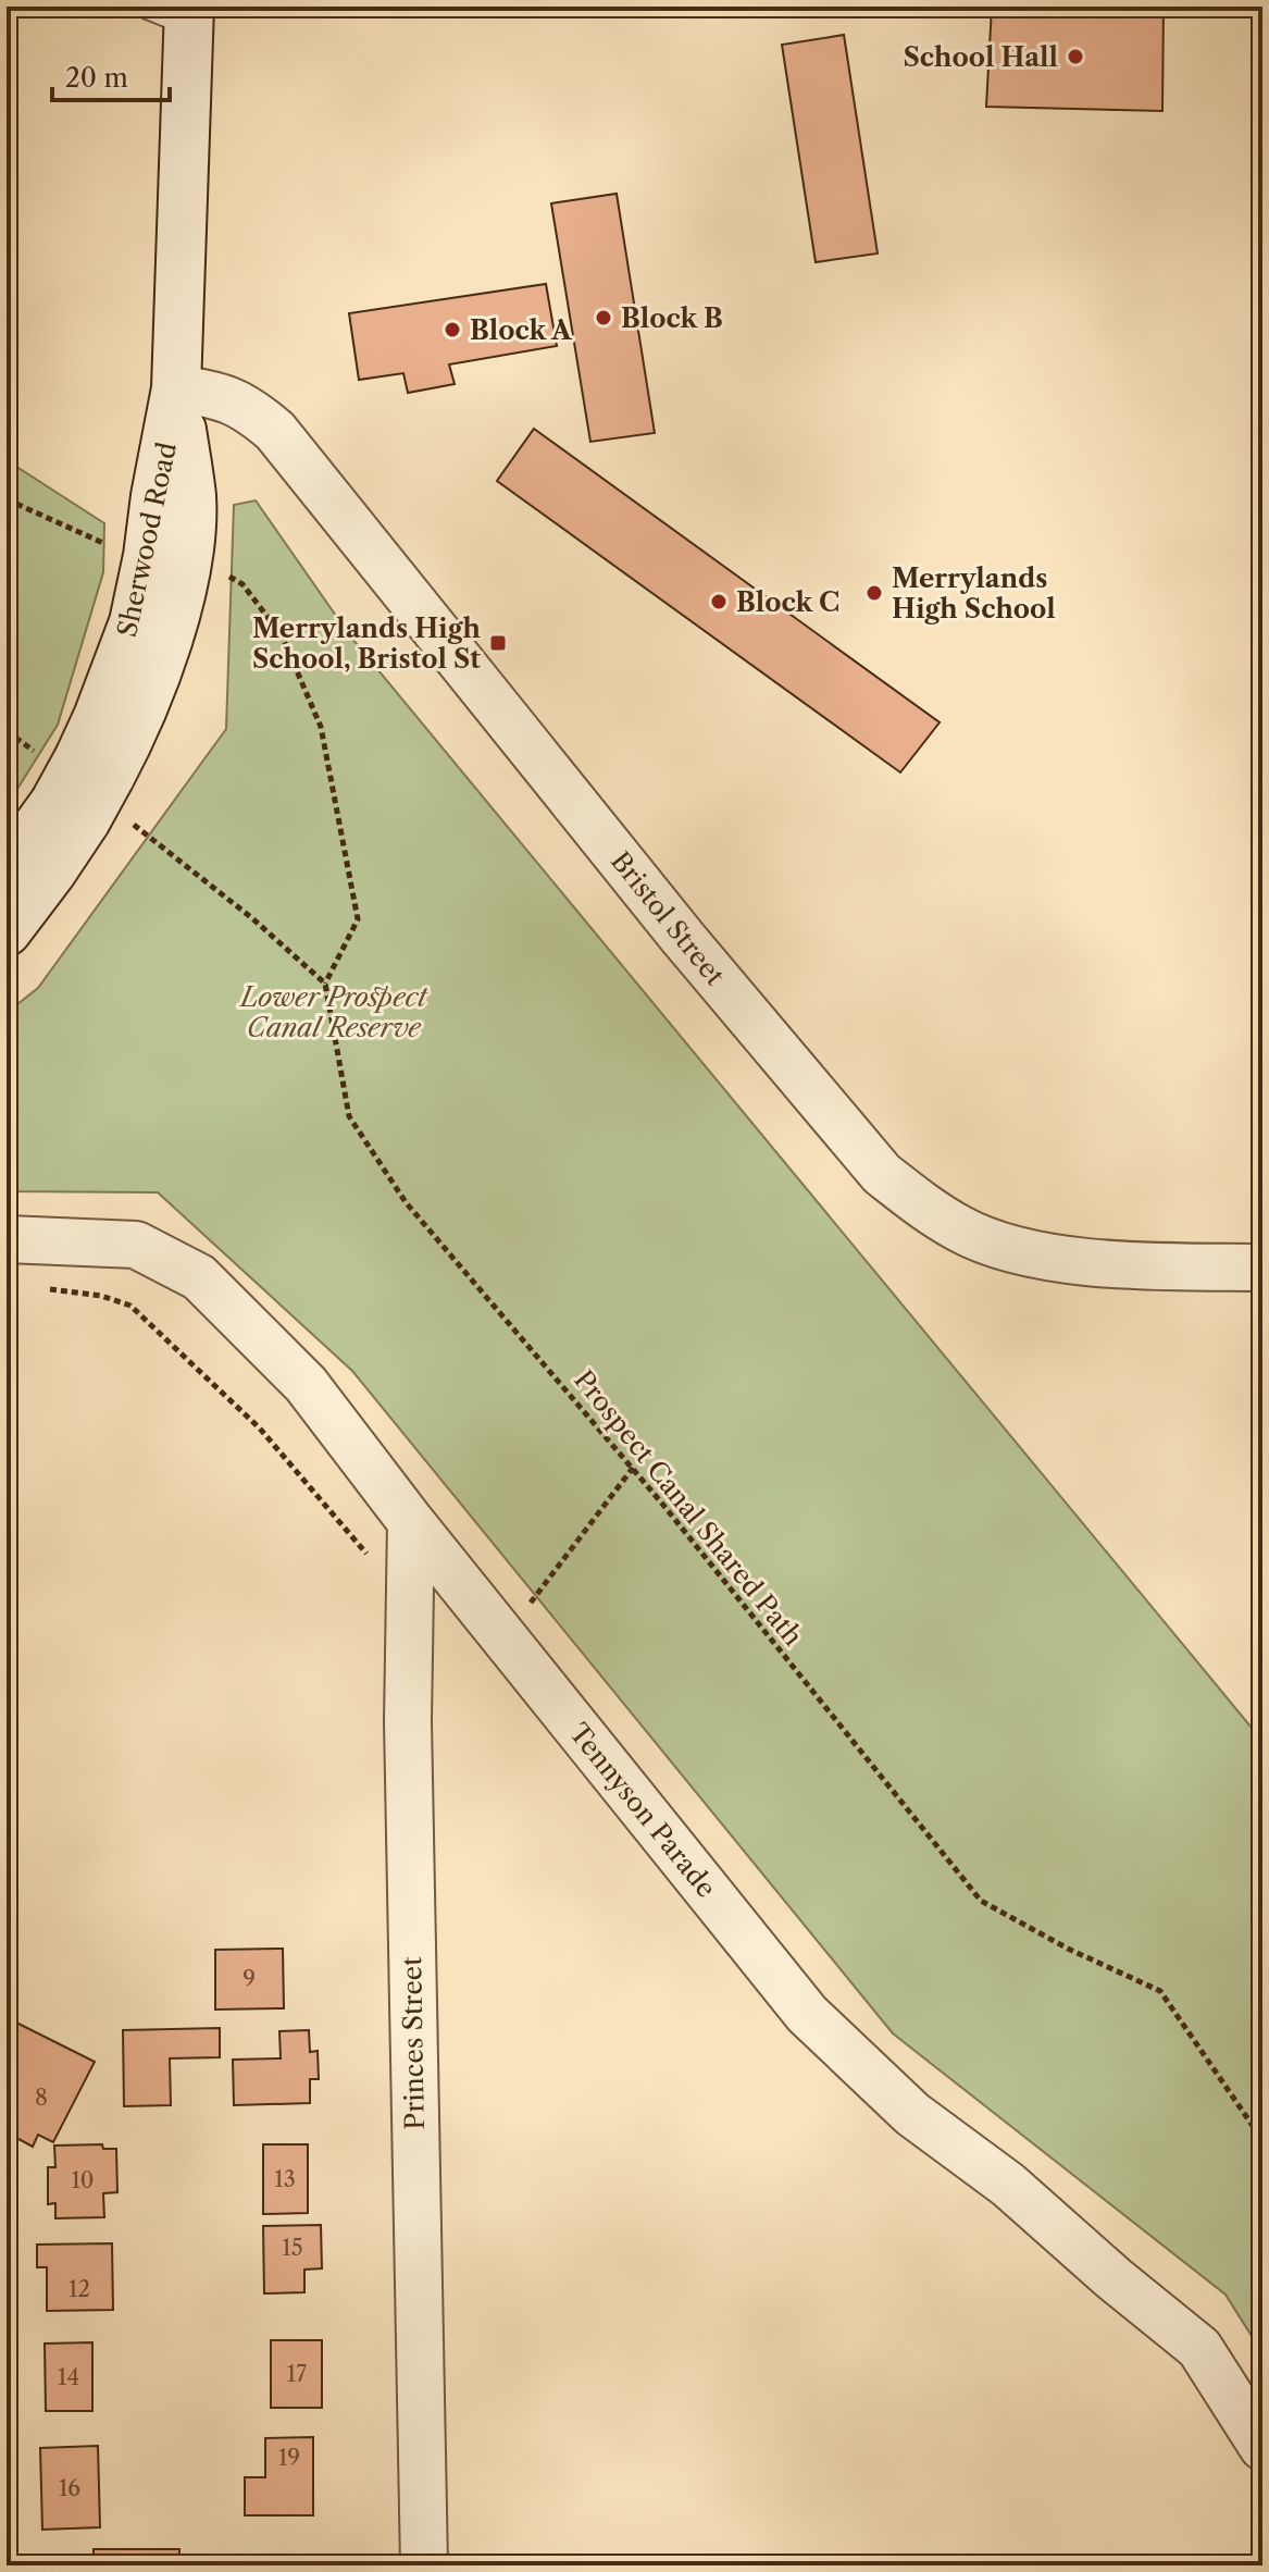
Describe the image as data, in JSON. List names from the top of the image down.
{
  "streets": {
    "main road": ["Sherwood Road"],
    "street": ["Bristol Street", "Tennyson Parade", "Princes Street"],
    "path": ["Prospect Canal Shared Path"]
  },
  "crossings": [
    ["Sherwood Road", "Bristol Street"],
    ["Tennyson Parade", "Princes Street"]
  ],
  "parks": ["Lower Prospect Canal Reserve"],
  "places": {
    "other": [
      "School Hall",
      "Block B",
      "Block A",
      "Merrylands High School",
      "Block C"
    ],
    "transit": ["Merrylands High School, Bristol St"]
  },
  "house_numbers": [
    "9",
    "8",
    "13",
    "10",
    "15",
    "12",
    "17",
    "14",
    "19",
    "16"
  ],
  "scale_bar": "20 m"
}
